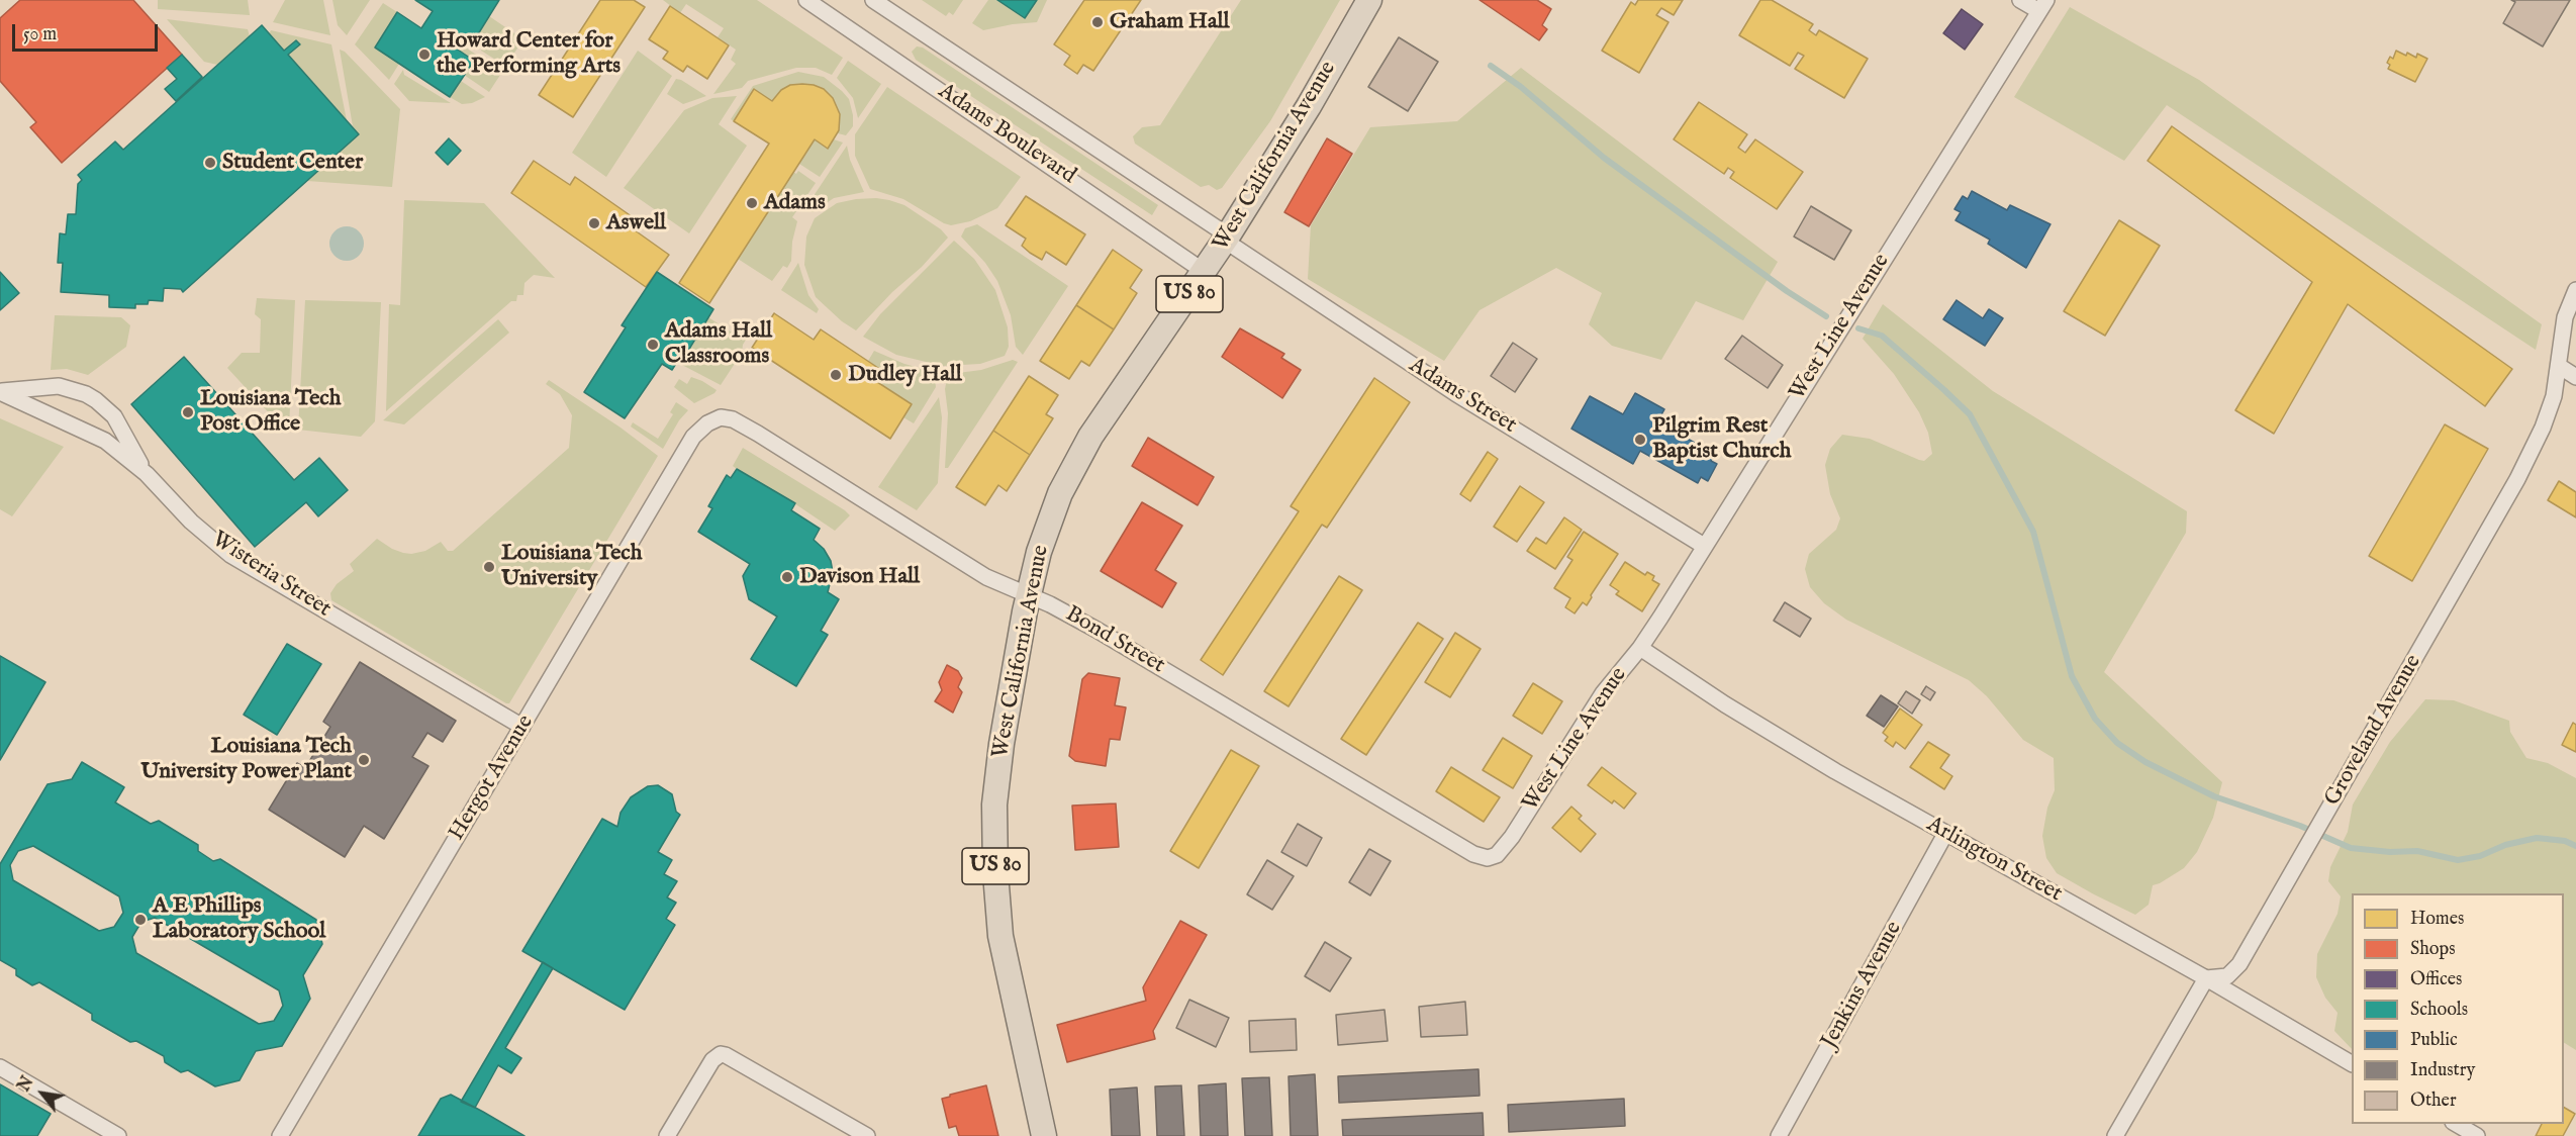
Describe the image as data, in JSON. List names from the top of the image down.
{
  "streets": {
    "main road": ["West California Avenue", "US 80"],
    "street": [
      "Adams Boulevard",
      "West Line Avenue",
      "Adams Street",
      "Wisteria Street",
      "Bond Street",
      "Groveland Avenue",
      "Hergot Avenue",
      "Arlington Street",
      "Jenkins Avenue"
    ]
  },
  "crossings": [
    ["Adams Boulevard", "West California Avenue"],
    ["Adams Boulevard", "Adams Street"],
    ["West California Avenue", "Adams Street"],
    ["West California Avenue", "Bond Street"],
    ["West Line Avenue", "Adams Street"],
    ["West Line Avenue", "Bond Street"],
    ["West Line Avenue", "Arlington Street"],
    ["Wisteria Street", "Hergot Avenue"],
    ["Bond Street", "Hergot Avenue"],
    ["Groveland Avenue", "Arlington Street"],
    ["Arlington Street", "Jenkins Avenue"]
  ],
  "places": [
    "Graham Hall",
    "Howard Center for the Performing Arts",
    "Student Center",
    "Adams",
    "Aswell",
    "Adams Hall Classrooms",
    "Dudley Hall",
    "Louisiana Tech Post Office",
    "Pilgrim Rest Baptist Church",
    "Louisiana Tech University",
    "Davison Hall",
    "Louisiana Tech University Power Plant",
    "A E Phillips Laboratory School"
  ],
  "legend": [
    "Homes",
    "Shops",
    "Offices",
    "Schools",
    "Public",
    "Industry",
    "Other"
  ],
  "scale_bar": "50 m",
  "north": "top left"
}
